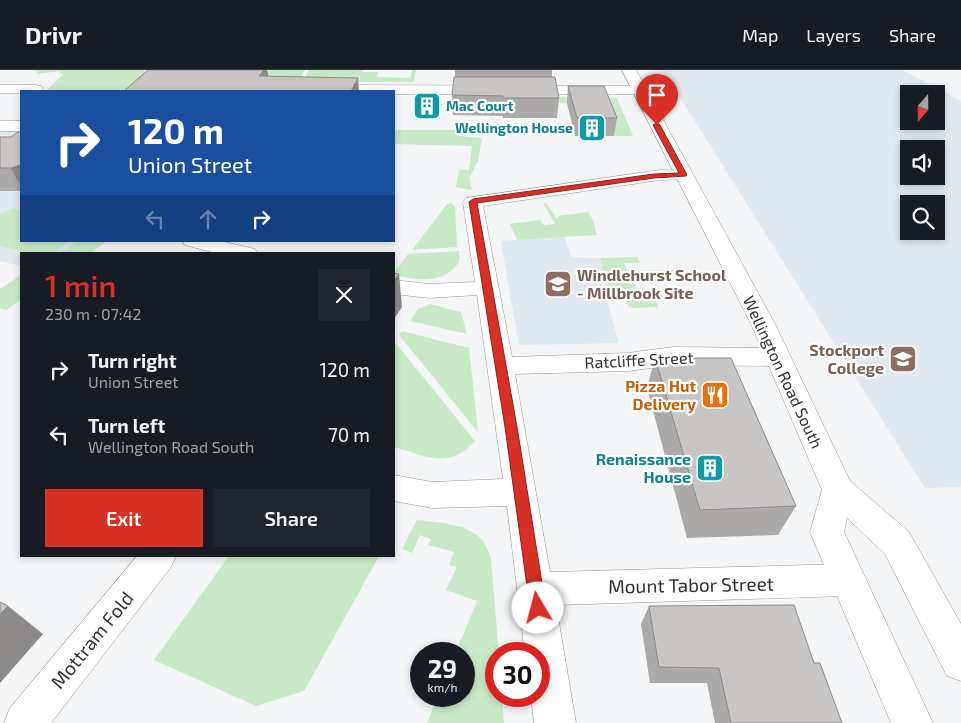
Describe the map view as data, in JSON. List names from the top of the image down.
{
  "streets": {
    "main road": [
      "Ratcliffe Street",
      "Wellington Road South",
      "Mount Tabor Street",
      "Mottram Fold"
    ]
  },
  "crossings": [
    ["Ratcliffe Street", "Wellington Road South"]
  ],
  "places": {
    "building": ["Mac Court", "Wellington House", "Renaissance House"],
    "school or university": ["Windlehurst School - Millbrook Site", "Stockport College"],
    "restaurant": ["Pizza Hut Delivery"]
  },
  "north": "bottom",
  "page": {
    "header": "Drivr",
    "nav": ["Map", "Layers", "Share"],
    "turn": ["120 m", "Union Street"],
    "heading": ["1 min", "230 m · 07:42"],
    "list": [
      {
        "name": "Turn right",
        "note": "Union Street",
        "value": "120 m"
      },
      {
        "name": "Turn left",
        "note": "Wellington Road South",
        "value": "70 m"
      }
    ],
    "buttons": ["Exit", "Share"],
    "speed": "29 km/h",
    "limit": "30"
  }
}
